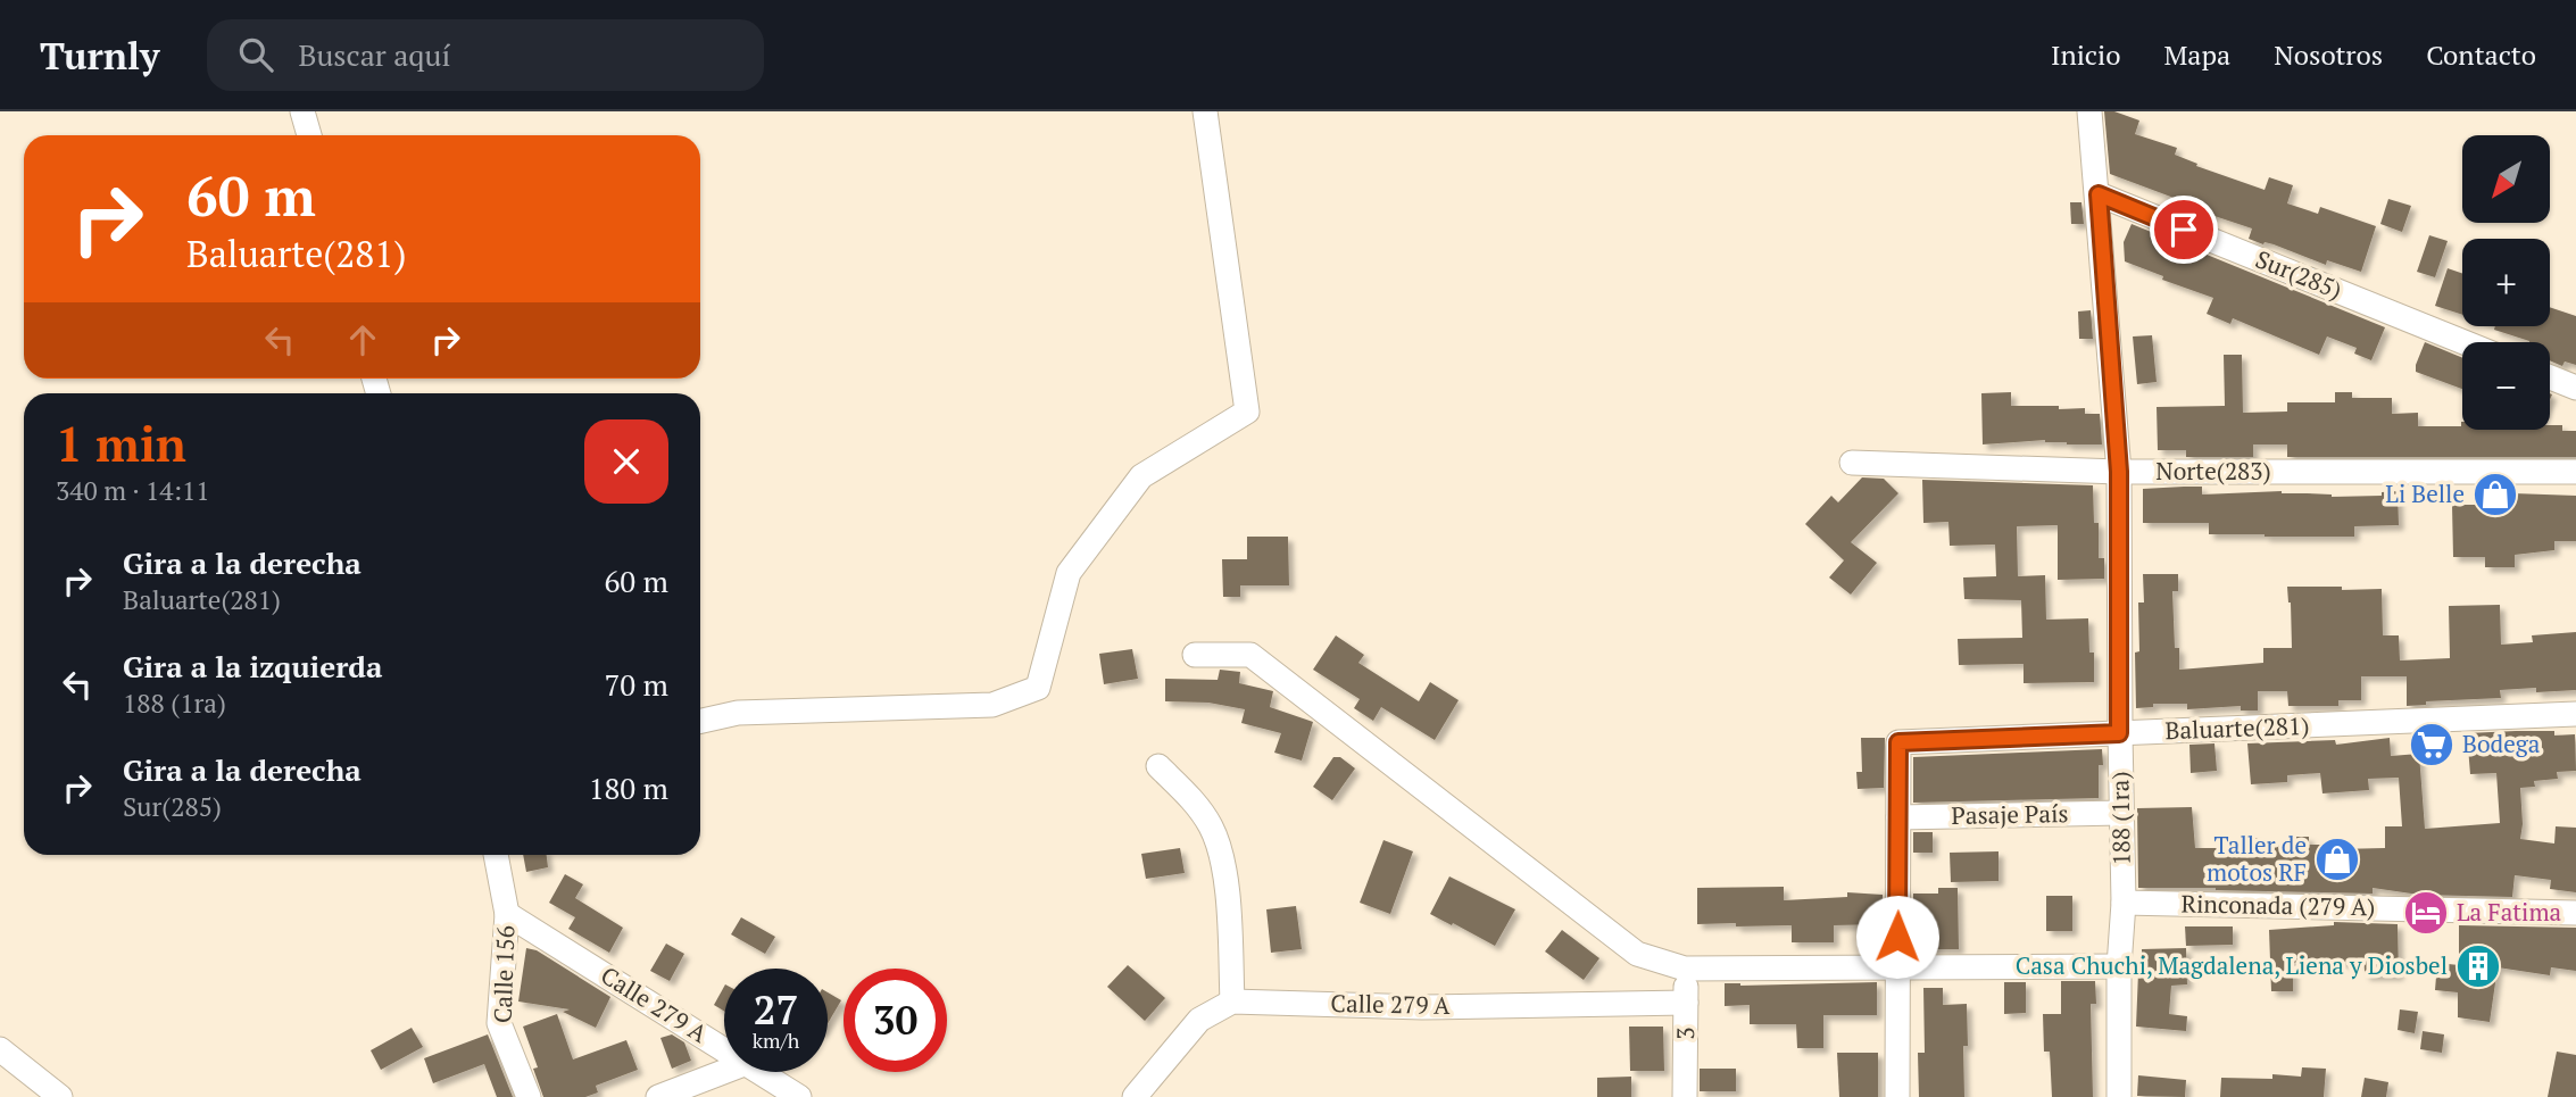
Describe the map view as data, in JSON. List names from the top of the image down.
{
  "streets": {
    "street": [
      "Sur(285)",
      "Norte(283)",
      "Baluarte(281)",
      "Pasaje País",
      "188 (1ra)",
      "Rinconada (279 A)",
      "Calle 156",
      "Calle 279 A",
      "3"
    ]
  },
  "crossings": [
    ["Sur(285)", "188 (1ra)"],
    ["Norte(283)", "188 (1ra)"],
    ["Baluarte(281)", "Pasaje País"],
    ["Baluarte(281)", "188 (1ra)"],
    ["Pasaje País", "188 (1ra)"],
    ["188 (1ra)", "Rinconada (279 A)"],
    ["Calle 156", "Calle 279 A"],
    ["Calle 279 A", "3"]
  ],
  "places": {
    "shop": ["Li Belle", "Taller de motos RF"],
    "supermarket": ["Bodega"],
    "hotel": ["La Fatima"],
    "building": ["Casa Chuchi, Magdalena, Liena y Diosbel"]
  },
  "north": "bottom left",
  "page": {
    "header": "Turnly",
    "search": "Buscar aquí",
    "nav": [
      "Inicio",
      "Mapa",
      "Nosotros",
      "Contacto"
    ],
    "map_buttons": ["+", "−"],
    "turn": ["60 m", "Baluarte(281)"],
    "heading": ["1 min", "340 m · 14:11"],
    "list": [
      {
        "name": "Gira a la derecha",
        "note": "Baluarte(281)",
        "value": "60 m"
      },
      {
        "name": "Gira a la izquierda",
        "note": "188 (1ra)",
        "value": "70 m"
      },
      {
        "name": "Gira a la derecha",
        "note": "Sur(285)",
        "value": "180 m"
      }
    ],
    "speed": "27 km/h",
    "limit": "30"
  }
}
